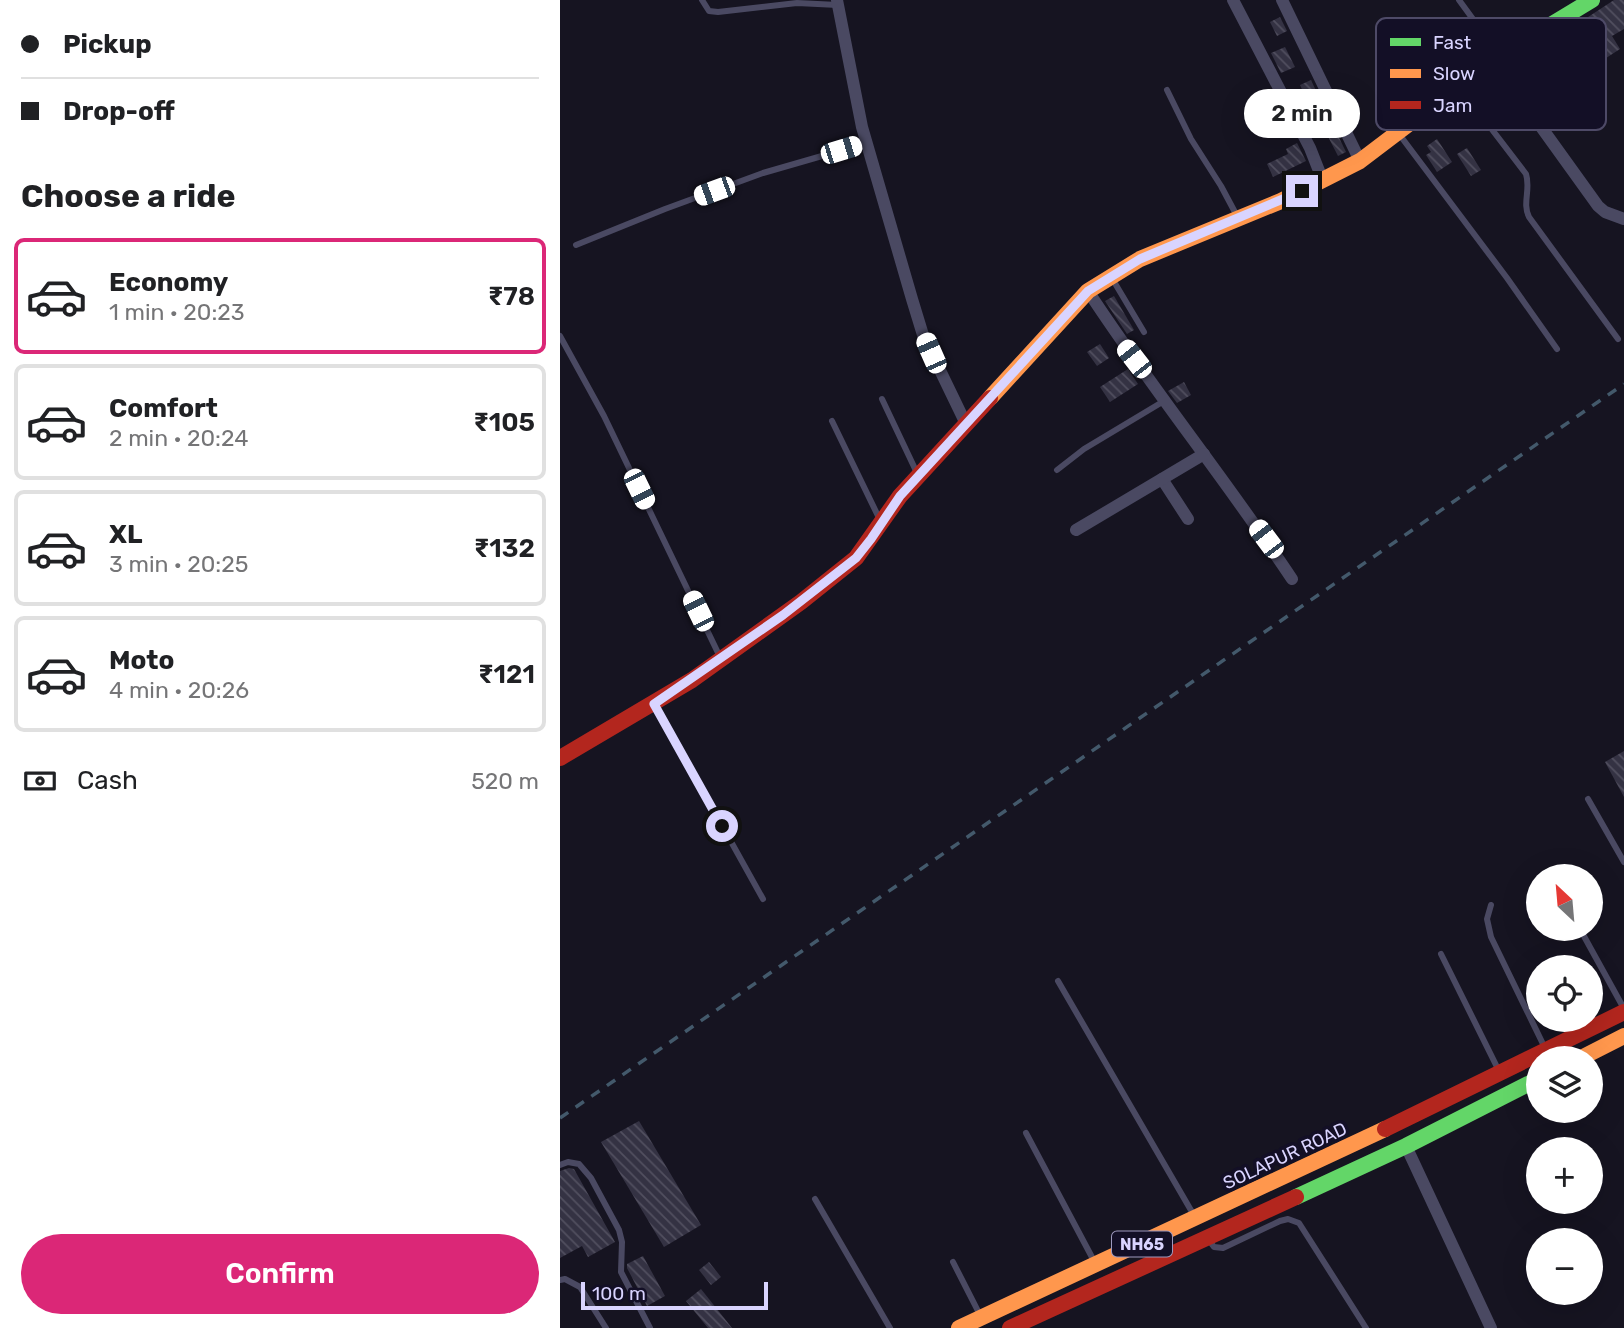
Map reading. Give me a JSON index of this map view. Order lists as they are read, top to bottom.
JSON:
{
  "streets": {
    "main road": ["SOLAPUR ROAD", "NH65"]
  },
  "legend": ["Fast", "Slow", "Jam"],
  "scale_bar": "100 m",
  "north": "top left",
  "page": {
    "banner": ["Pickup", "Drop-off"],
    "bubble": "2 min",
    "heading": "Choose a ride",
    "list": [
      {
        "name": "Economy",
        "note": "1 min · 20:23",
        "value": "₹78"
      },
      {
        "name": "Comfort",
        "note": "2 min · 20:24",
        "value": "₹105"
      },
      {
        "name": "XL",
        "note": "3 min · 20:25",
        "value": "₹132"
      },
      {
        "name": "Moto",
        "note": "4 min · 20:26",
        "value": "₹121"
      }
    ],
    "pay": ["Cash", "520 m"],
    "map_buttons": ["+", "−"],
    "buttons": "Confirm",
    "scale": "100 m"
  }
}
